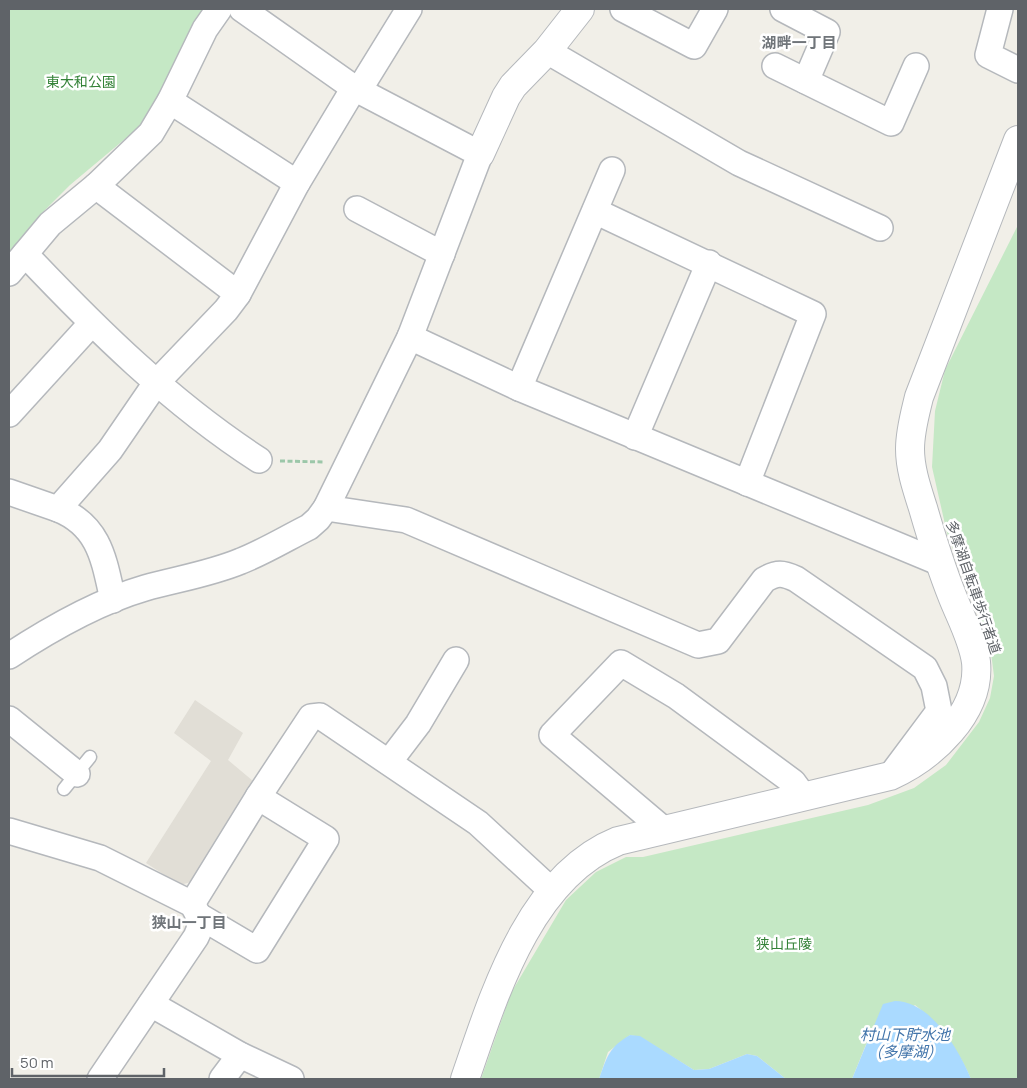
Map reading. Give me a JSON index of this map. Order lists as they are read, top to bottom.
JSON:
{
  "districts": ["湖畔一丁目", "狭山一丁目"],
  "water": ["村山下貯水池 (多摩湖)"],
  "parks": ["東大和公園", "狭山丘陵"],
  "scale_bar": "50 m"
}
